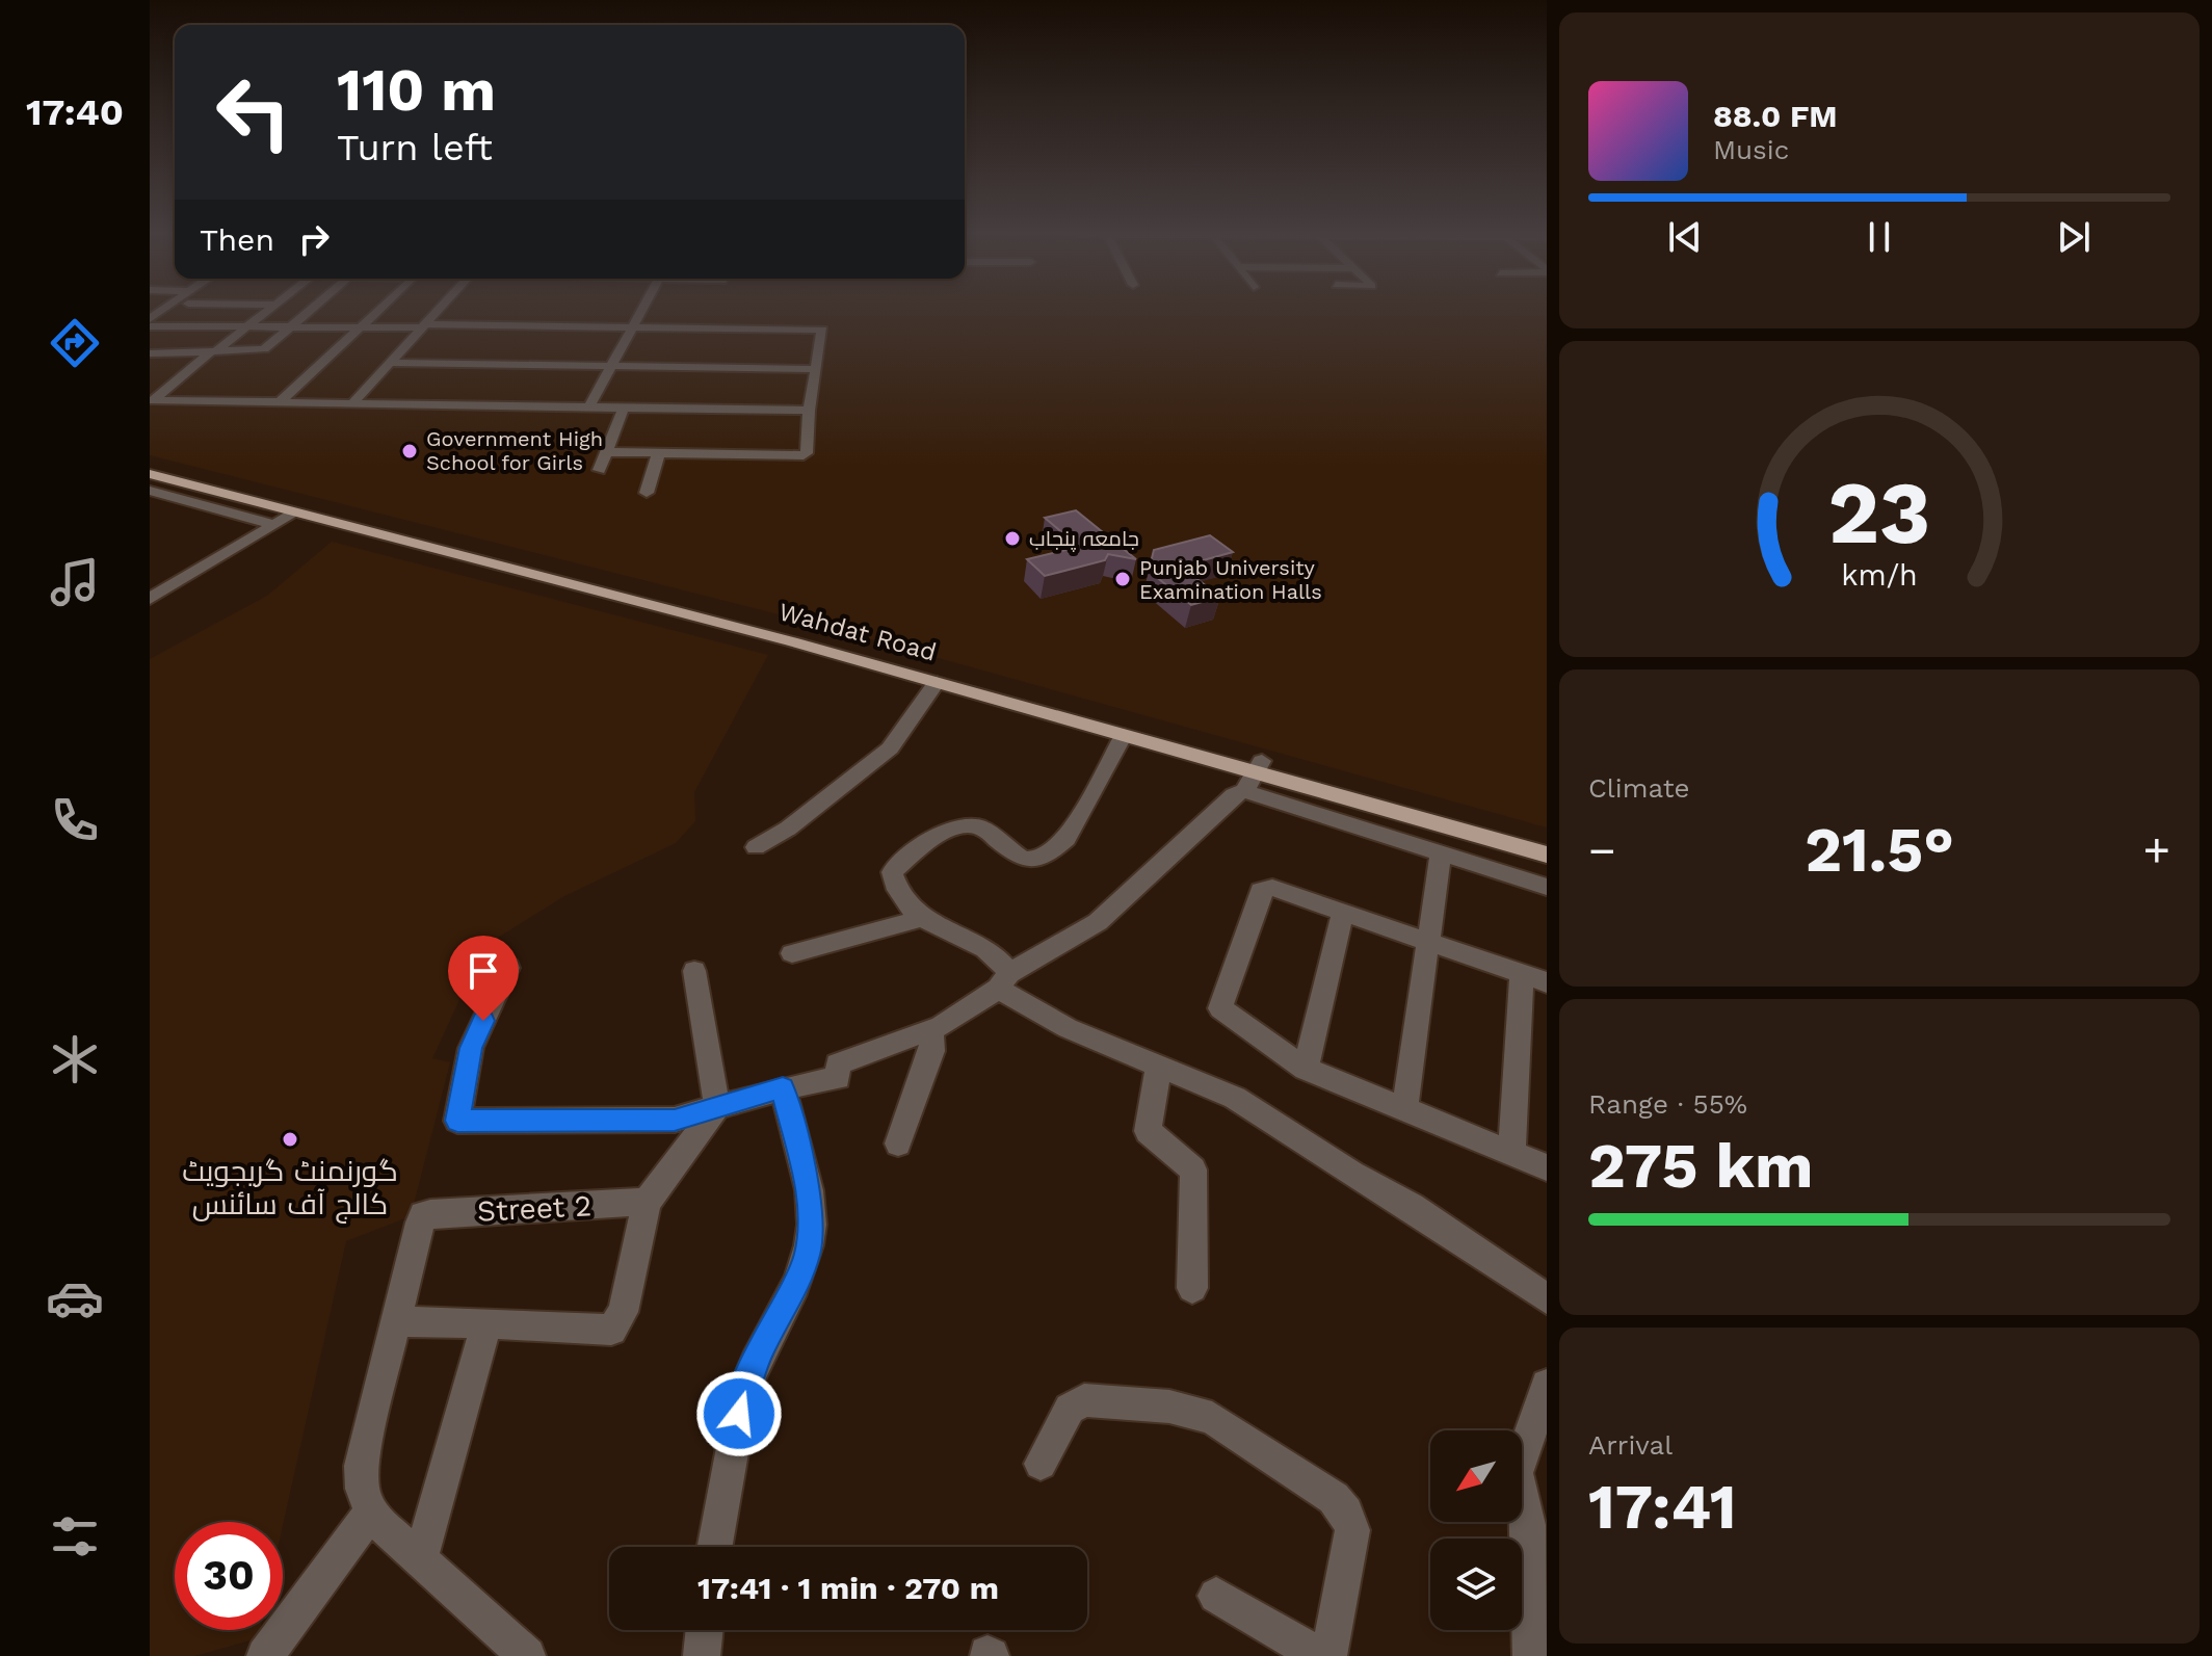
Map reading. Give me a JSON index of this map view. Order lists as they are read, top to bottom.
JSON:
{
  "streets": {
    "main road": ["Wahdat Road"],
    "street": ["Street 2"]
  },
  "places": [
    "Government High School for Girls",
    "جامعہ پنجاب",
    "Punjab University Examination Halls",
    "گورنمنٹ گریجویٹ کالج آف سائنس"
  ],
  "north": "bottom left",
  "page": {
    "tabs": "17:40",
    "turn": ["110 m", "Turn left"],
    "song": ["88.0 FM", "Music"],
    "then": "Then",
    "tile": [
      "Climate",
      ["Range · 55%", "275 km"],
      ["Arrival", "17:41"]
    ],
    "heat": ["−", "21.5°", "+"],
    "limit": "30",
    "trip": "17:41 · 1 min · 270 m",
    "gauge": ["23", "km/h"]
  }
}
